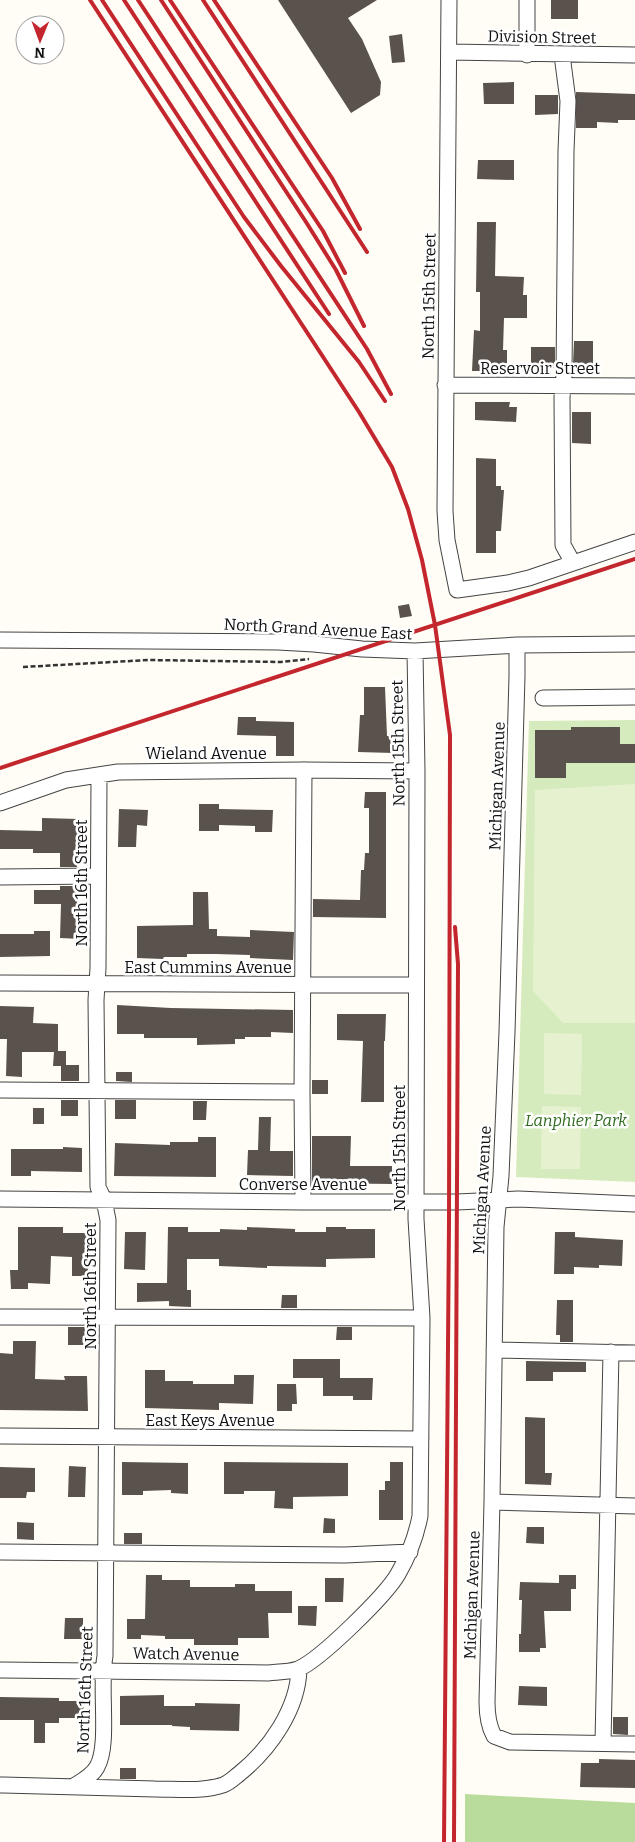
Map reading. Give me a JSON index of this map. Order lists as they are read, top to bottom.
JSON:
{
  "streets": {
    "street": [
      "Division Street",
      "North 15th Street",
      "Reservoir Street",
      "North Grand Avenue East",
      "Wieland Avenue",
      "Michigan Avenue",
      "North 16th Street",
      "East Cummins Avenue",
      "Converse Avenue",
      "East Keys Avenue",
      "Watch Avenue"
    ]
  },
  "crossings": [
    ["Division Street", "North 15th Street"],
    ["North 15th Street", "Reservoir Street"],
    ["North 15th Street", "North Grand Avenue East"],
    ["North 15th Street", "Wieland Avenue"],
    ["North 15th Street", "East Cummins Avenue"],
    ["North 15th Street", "Converse Avenue"],
    ["North 15th Street", "East Keys Avenue"],
    ["North 15th Street", "Watch Avenue"],
    ["North Grand Avenue East", "Michigan Avenue"],
    ["Wieland Avenue", "North 16th Street"],
    ["Michigan Avenue", "Converse Avenue"],
    ["North 16th Street", "East Cummins Avenue"],
    ["North 16th Street", "Converse Avenue"],
    ["North 16th Street", "East Keys Avenue"],
    ["North 16th Street", "Watch Avenue"]
  ],
  "parks": ["Lanphier Park"],
  "north": "bottom"
}
